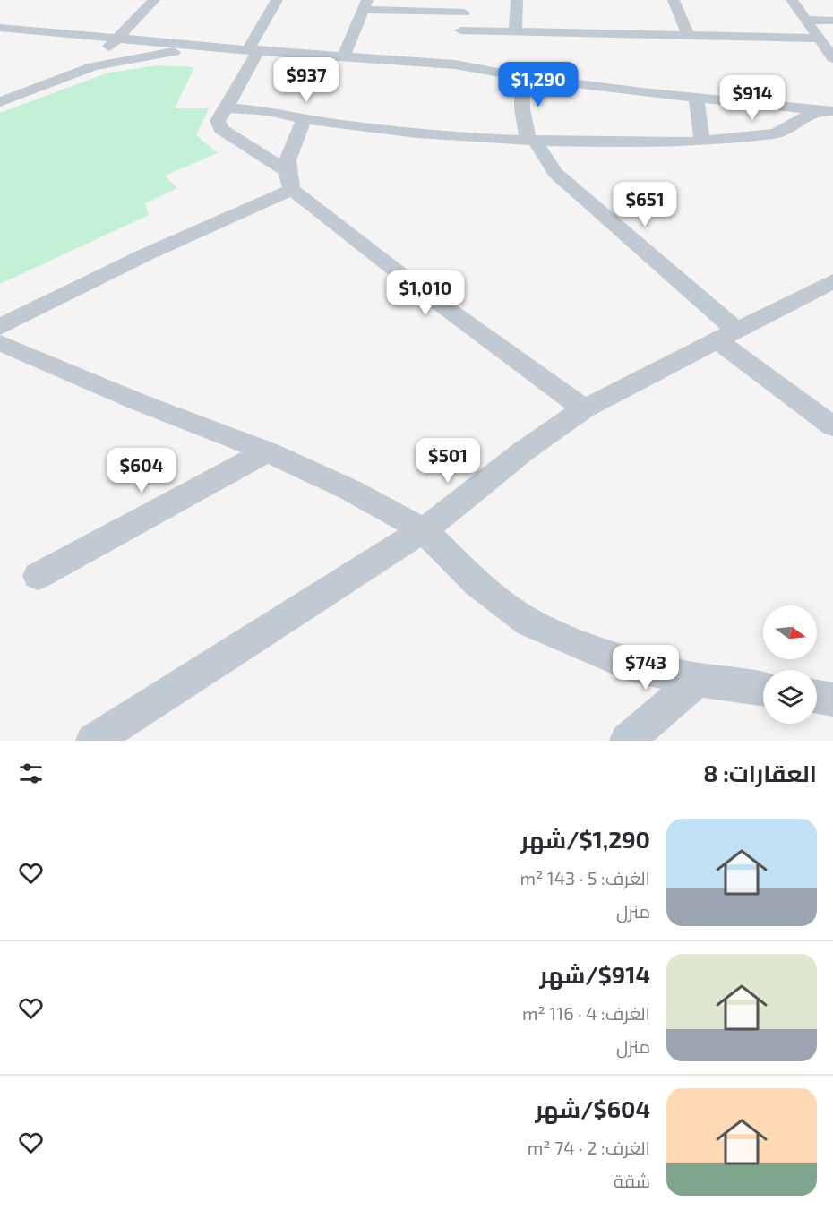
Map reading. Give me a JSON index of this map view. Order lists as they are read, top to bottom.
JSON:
{
  "north": "right",
  "page": {
    "price": [
      "$937",
      "$1,290",
      "$914",
      "$651",
      "$1,010",
      "$501",
      "$604",
      "$743"
    ],
    "heading": "العقارات: 8",
    "list": [
      {
        "name": "$1,290/شهر",
        "note": "الغرف: 5 · 143 m² · منزل"
      },
      {
        "name": "$914/شهر",
        "note": "الغرف: 4 · 116 m² · منزل"
      },
      {
        "name": "$604/شهر",
        "note": "الغرف: 2 · 74 m² · شقة"
      }
    ]
  }
}
